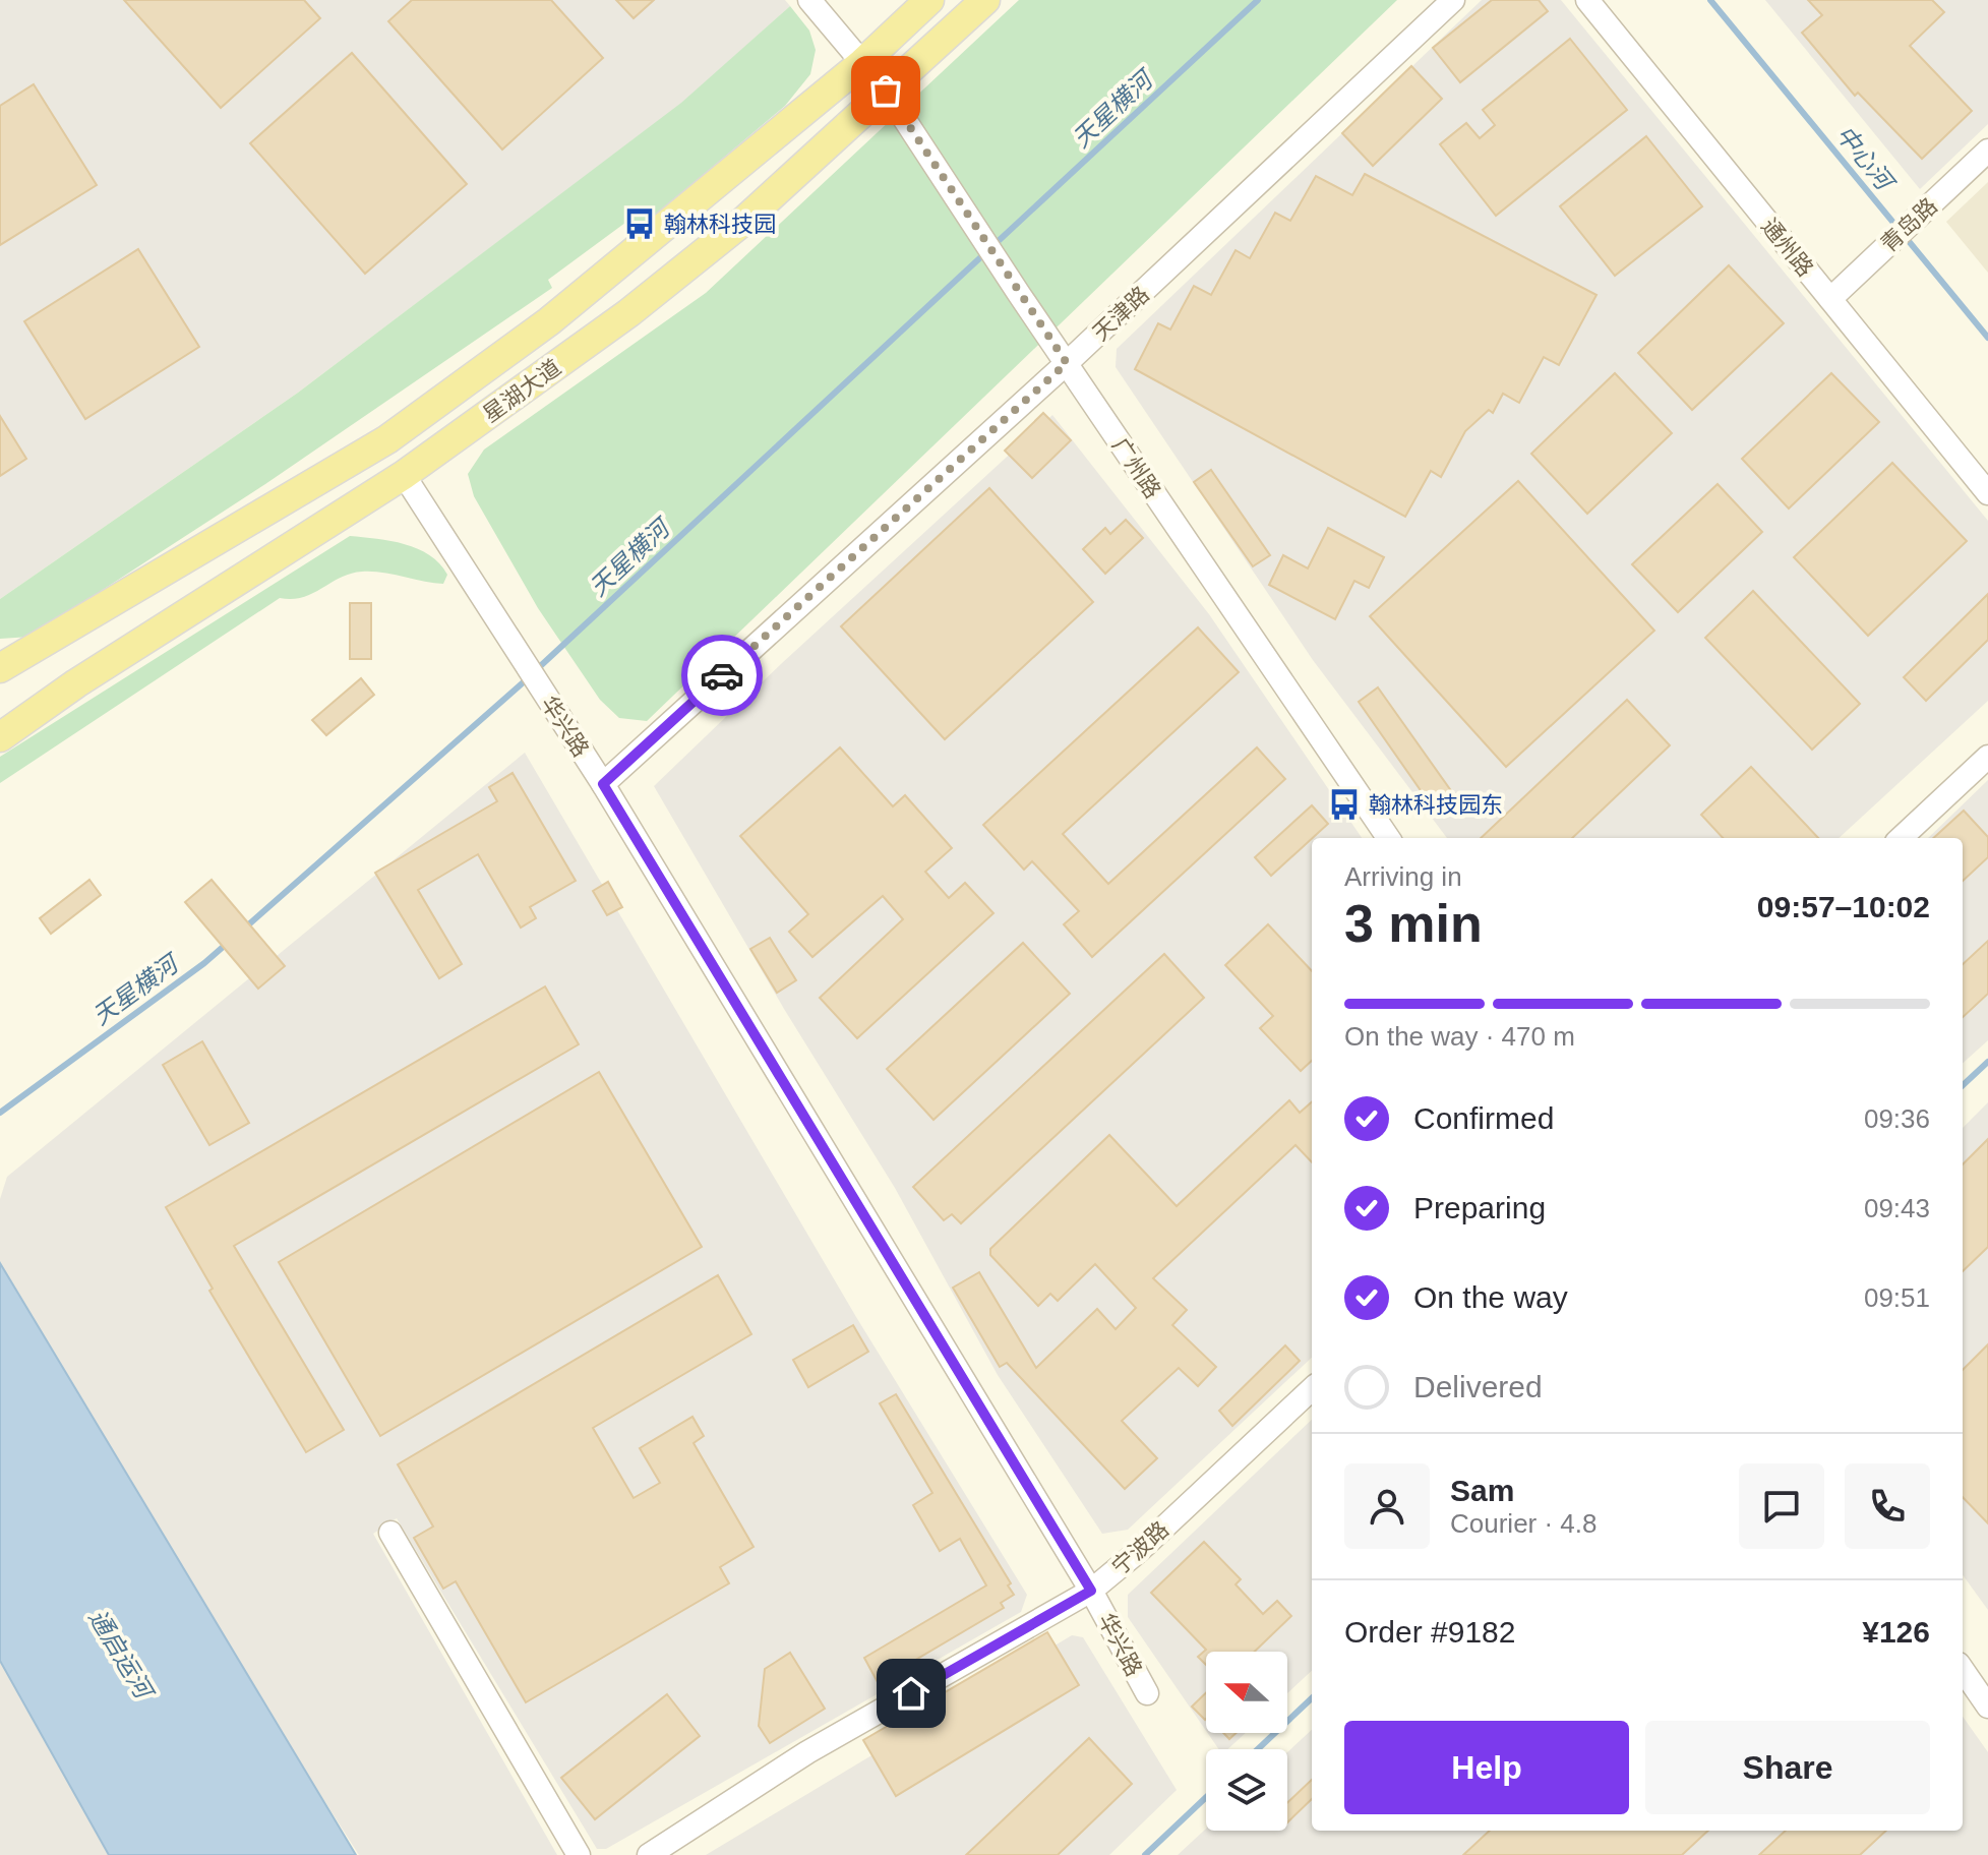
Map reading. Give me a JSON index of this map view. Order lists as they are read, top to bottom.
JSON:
{
  "streets": {
    "main road": ["星湖大道"],
    "street": [
      "青岛路",
      "通州路",
      "天津路",
      "广州路",
      "华兴路",
      "宁波路"
    ]
  },
  "crossings": [
    ["青岛路", "通州路"],
    ["天津路", "广州路"],
    ["天津路", "华兴路"],
    ["星湖大道", "广州路"],
    ["星湖大道", "华兴路"],
    ["华兴路", "宁波路"]
  ],
  "water": ["天星横河", "中心河", "通启运河"],
  "places": {
    "bus stop": ["翰林科技园", "翰林科技园东"]
  },
  "north": "left",
  "page": {
    "heading": ["3 min", "Arriving in", "09:57–10:02"],
    "panel": [
      "Sam",
      "Courier · 4.8",
      "Order #9182",
      "¥126"
    ],
    "bar": "On the way · 470 m",
    "list": [
      ["Confirmed", "09:36"],
      ["Preparing", "09:43"],
      ["On the way", "09:51"],
      "Delivered"
    ],
    "buttons": ["Help", "Share"]
  }
}
